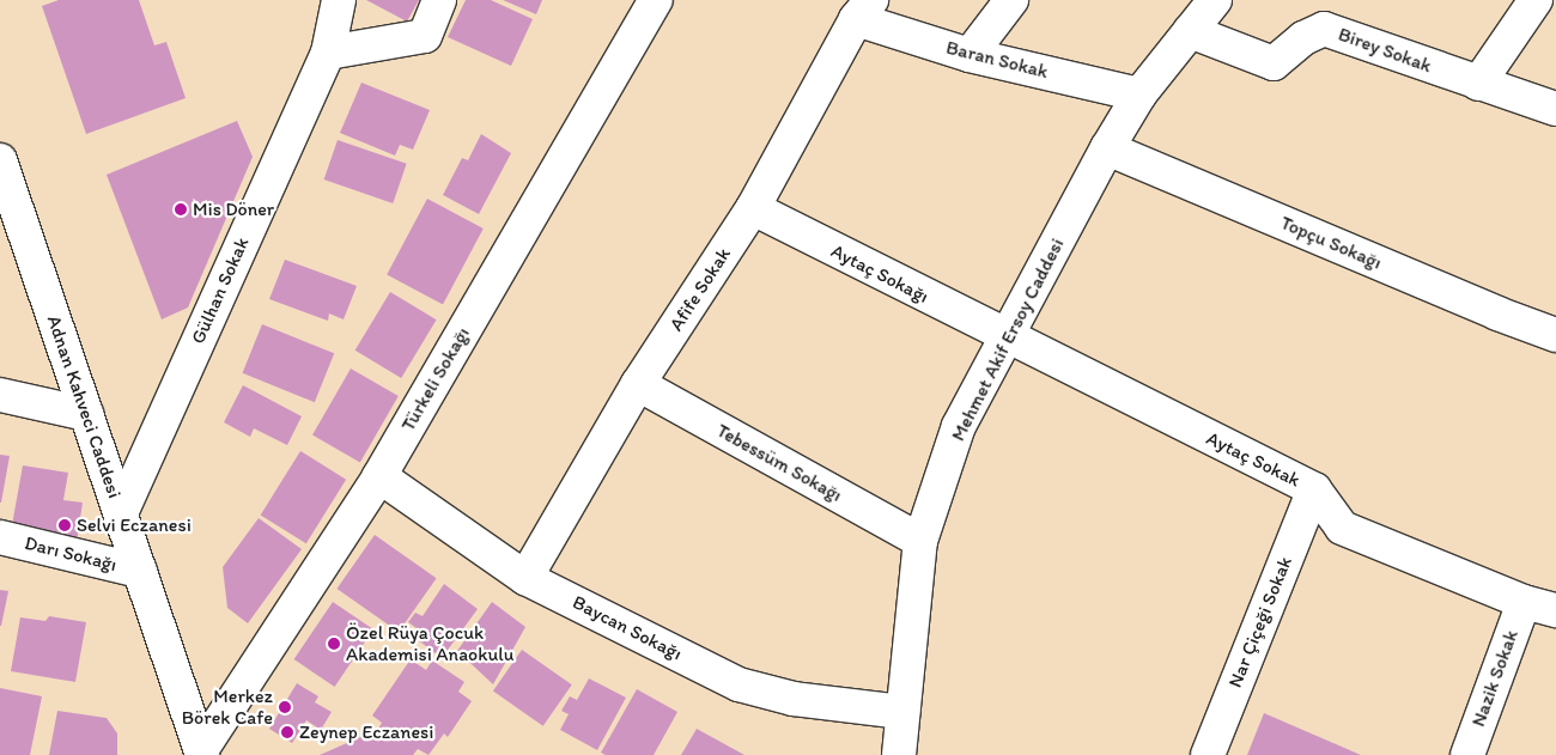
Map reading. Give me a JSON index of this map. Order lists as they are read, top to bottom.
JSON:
{
  "streets": {
    "street": [
      "Birey Sokak",
      "Baran Sokak",
      "Topçu Sokağı",
      "Aytaç Sokağı",
      "Afife Sokak",
      "Gülhan Sokak",
      "Mehmet Akif Ersoy Caddesi",
      "Türkeli Sokağı",
      "Adnan Kahveci Caddesi",
      "Aytaç Sokak",
      "Tebessüm Sokağı",
      "Darı Sokağı",
      "Nar Çiçeği Sokak",
      "Baycan Sokağı",
      "Nazik Sokak"
    ]
  },
  "crossings": [
    ["Birey Sokak", "Mehmet Akif Ersoy Caddesi"],
    ["Baran Sokak", "Afife Sokak"],
    ["Baran Sokak", "Mehmet Akif Ersoy Caddesi"],
    ["Topçu Sokağı", "Mehmet Akif Ersoy Caddesi"],
    ["Aytaç Sokağı", "Afife Sokak"],
    ["Aytaç Sokağı", "Mehmet Akif Ersoy Caddesi"],
    ["Aytaç Sokağı", "Aytaç Sokak"],
    ["Afife Sokak", "Tebessüm Sokağı"],
    ["Afife Sokak", "Baycan Sokağı"],
    ["Gülhan Sokak", "Adnan Kahveci Caddesi"],
    ["Mehmet Akif Ersoy Caddesi", "Aytaç Sokak"],
    ["Mehmet Akif Ersoy Caddesi", "Tebessüm Sokağı"],
    ["Mehmet Akif Ersoy Caddesi", "Baycan Sokağı"],
    ["Türkeli Sokağı", "Adnan Kahveci Caddesi"],
    ["Türkeli Sokağı", "Baycan Sokağı"],
    ["Adnan Kahveci Caddesi", "Darı Sokağı"],
    ["Aytaç Sokak", "Nar Çiçeği Sokak"],
    ["Aytaç Sokak", "Nazik Sokak"]
  ],
  "places": [
    "Mis Döner",
    "Selvi Eczanesi",
    "Özel Rüya Çocuk Akademisi Anaokulu",
    "Merkez Börek Cafe",
    "Zeynep Eczanesi"
  ]
}
